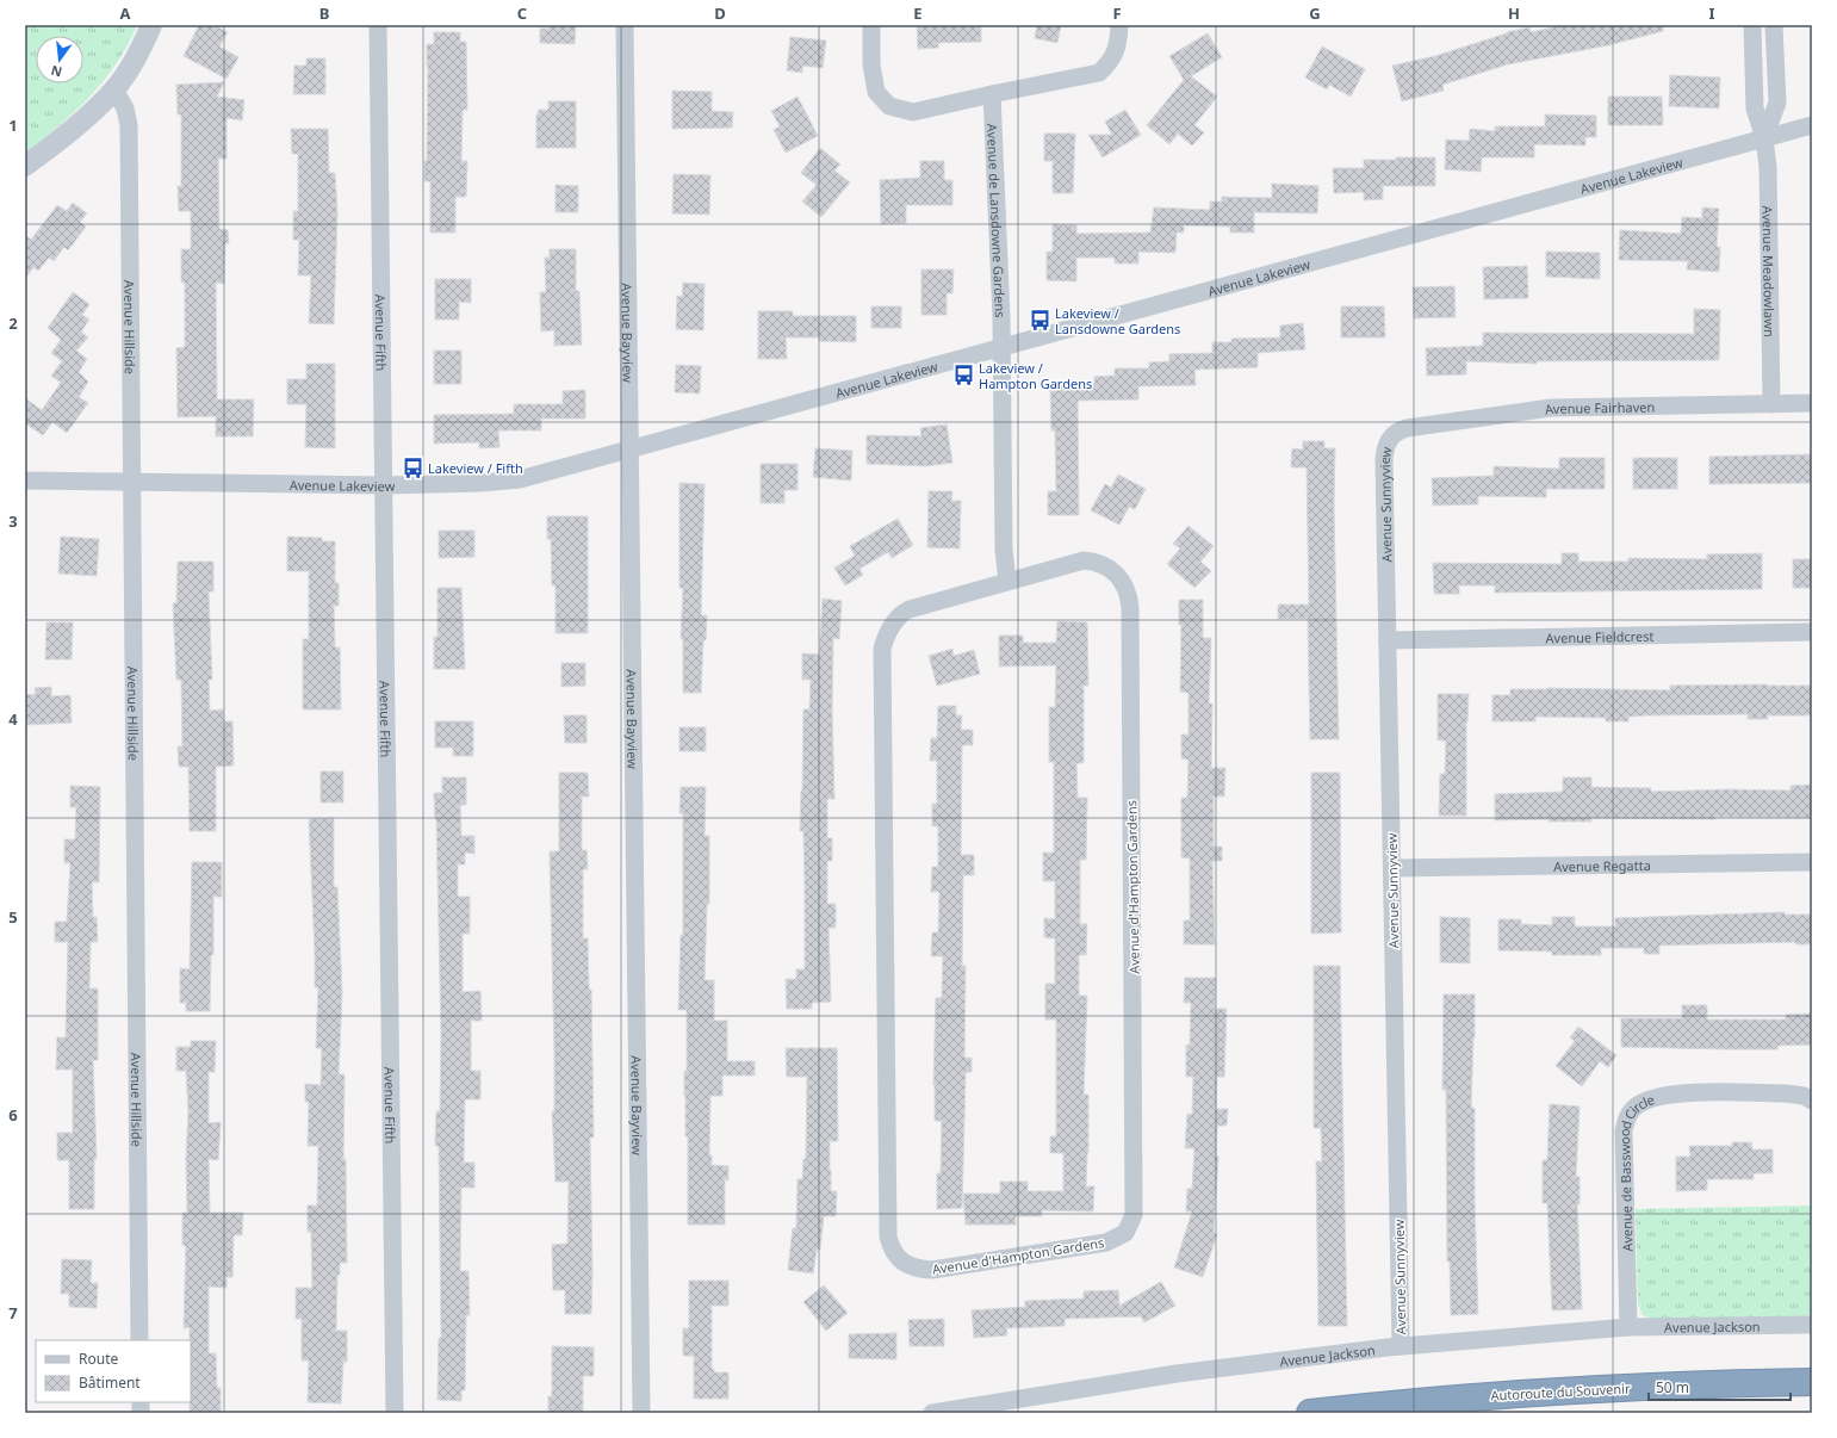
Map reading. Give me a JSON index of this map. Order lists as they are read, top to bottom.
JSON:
{
  "streets": {
    "highway": ["Autoroute du Souvenir"],
    "street": [
      "Avenue Lakeview",
      "Avenue de Lansdowne Gardens",
      "Avenue Meadowlawn",
      "Avenue Hillside",
      "Avenue Fifth",
      "Avenue Bayview",
      "Avenue Fairhaven",
      "Avenue Sunnyview",
      "Avenue Fieldcrest",
      "Avenue Regatta",
      "Avenue d'Hampton Gardens",
      "Avenue de Basswood Circle",
      "Avenue Jackson"
    ]
  },
  "crossings": [
    ["Avenue Lakeview", "Avenue de Lansdowne Gardens"],
    ["Avenue Lakeview", "Avenue Meadowlawn"],
    ["Avenue Lakeview", "Avenue Hillside"],
    ["Avenue Lakeview", "Avenue Fifth"],
    ["Avenue Lakeview", "Avenue Bayview"],
    ["Avenue Meadowlawn", "Avenue Fairhaven"],
    ["Avenue Fairhaven", "Avenue Sunnyview"],
    ["Avenue Sunnyview", "Avenue Fieldcrest"],
    ["Avenue Sunnyview", "Avenue Regatta"],
    ["Avenue Sunnyview", "Avenue Jackson"],
    ["Avenue de Basswood Circle", "Avenue Jackson"]
  ],
  "places": {
    "bus stop": ["Lakeview / Lansdowne Gardens", "Lakeview / Hampton Gardens", "Lakeview / Fifth"]
  },
  "legend": ["Route", "Bâtiment"],
  "scale_bar": "50 m",
  "north": "bottom",
  "grid": {
    "columns": [
      "A",
      "B",
      "C",
      "D",
      "E",
      "F",
      "G",
      "H",
      "I"
    ],
    "rows": [
      "1",
      "2",
      "3",
      "4",
      "5",
      "6",
      "7"
    ]
  }
}
